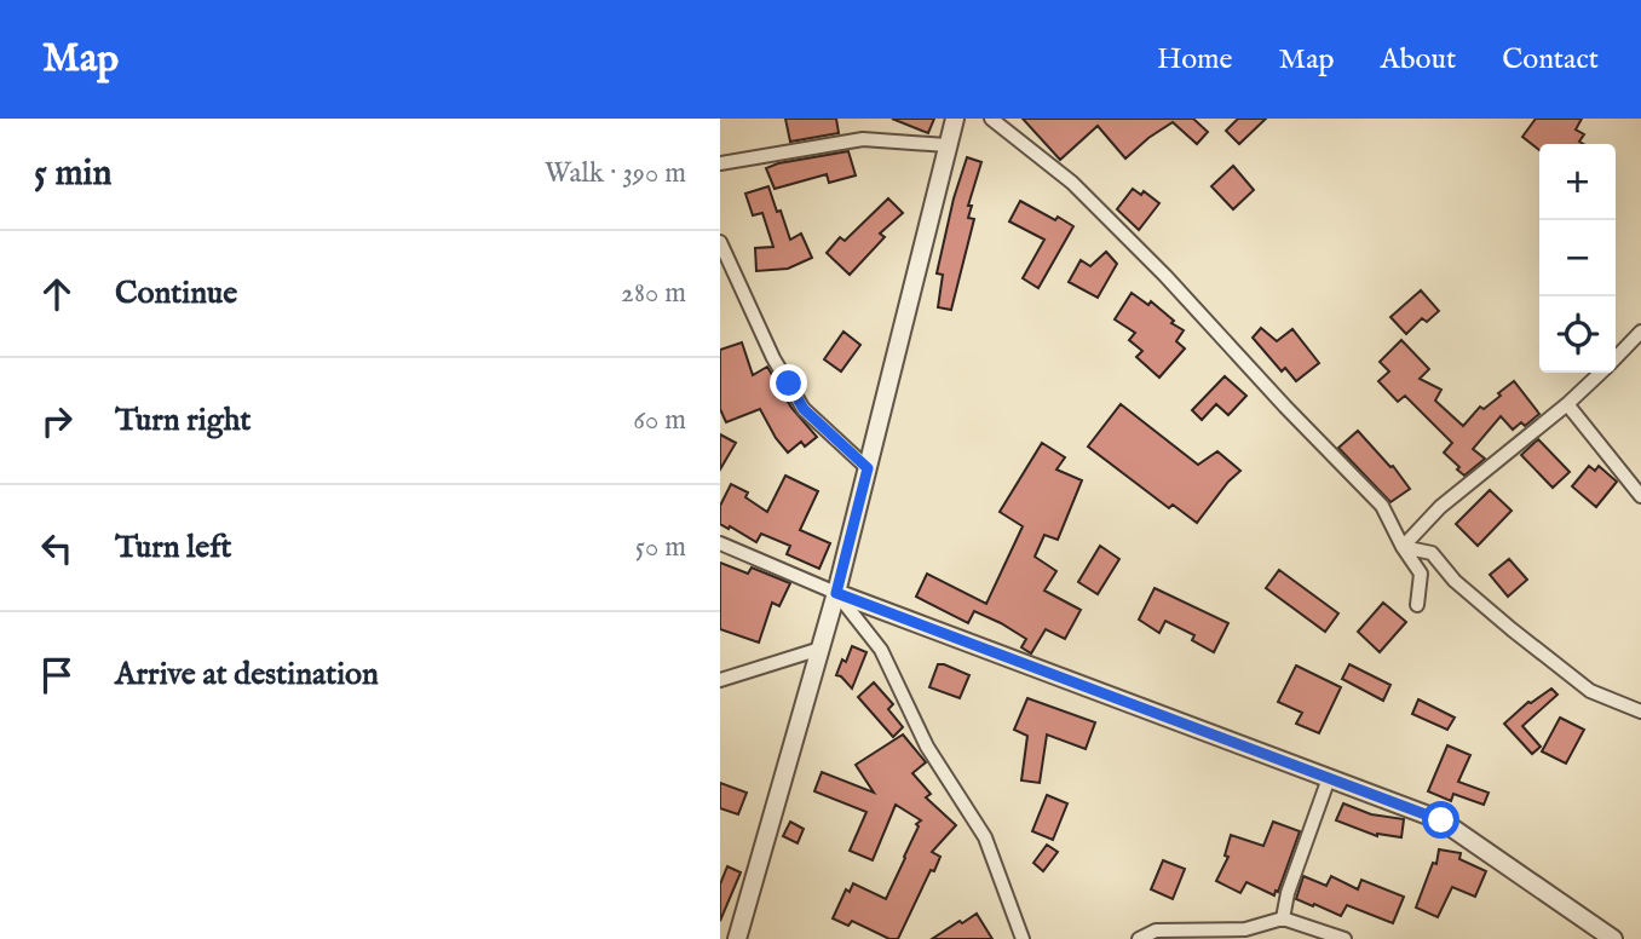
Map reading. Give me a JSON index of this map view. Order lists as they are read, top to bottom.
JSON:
{
  "page": {
    "header": "Map",
    "nav": [
      "Home",
      "Map",
      "About",
      "Contact"
    ],
    "heading": ["5 min", "Walk · 390 m"],
    "map_buttons": ["+", "−"],
    "list": [
      ["Continue", "280 m"],
      ["Turn right", "60 m"],
      ["Turn left", "50 m"],
      "Arrive at destination"
    ]
  }
}
